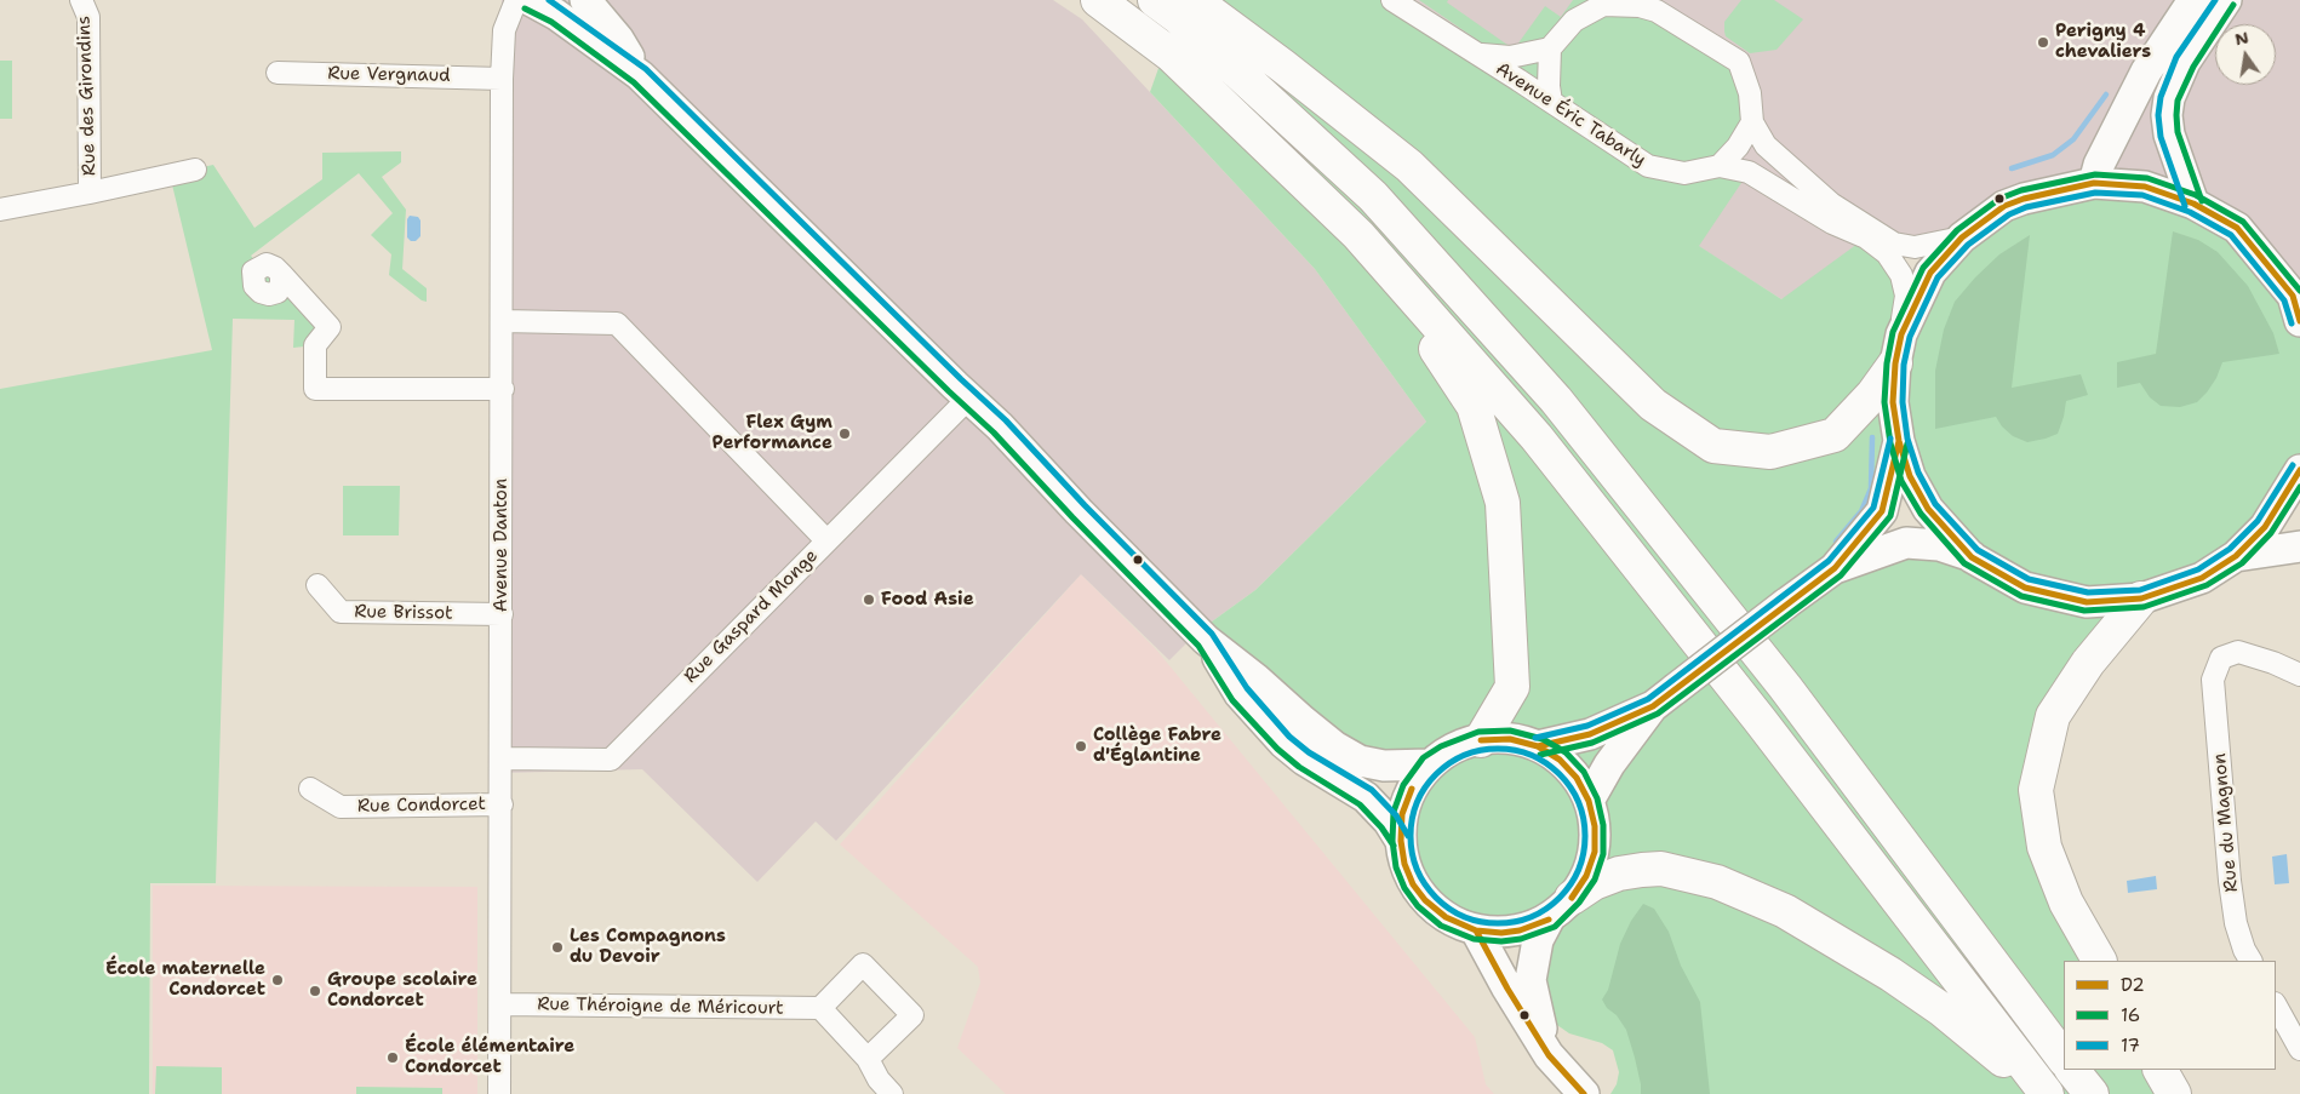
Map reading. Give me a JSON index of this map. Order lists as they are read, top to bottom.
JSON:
{
  "streets": {
    "street": [
      "Rue Vergnaud",
      "Rue des Girondins",
      "Avenue Éric Tabarly",
      "Avenue Danton",
      "Rue Brissot",
      "Rue Gaspard Monge",
      "Rue Condorcet",
      "Rue du Magnon",
      "Rue Théroigne de Méricourt"
    ]
  },
  "crossings": [
    ["Rue Vergnaud", "Avenue Danton"],
    ["Avenue Danton", "Rue Brissot"],
    ["Avenue Danton", "Rue Gaspard Monge"],
    ["Avenue Danton", "Rue Condorcet"],
    ["Avenue Danton", "Rue Théroigne de Méricourt"]
  ],
  "places": [
    "Perigny 4 chevaliers",
    "Flex Gym Performance",
    "Food Asie",
    "Collège Fabre d'Églantine",
    "Les Compagnons du Devoir",
    "École maternelle Condorcet",
    "Groupe scolaire Condorcet",
    "École élémentaire Condorcet"
  ],
  "lines": ["transit line 17", "transit line 16", "transit line D2"],
  "legend": ["D2", "16", "17"],
  "north": "top"
}
